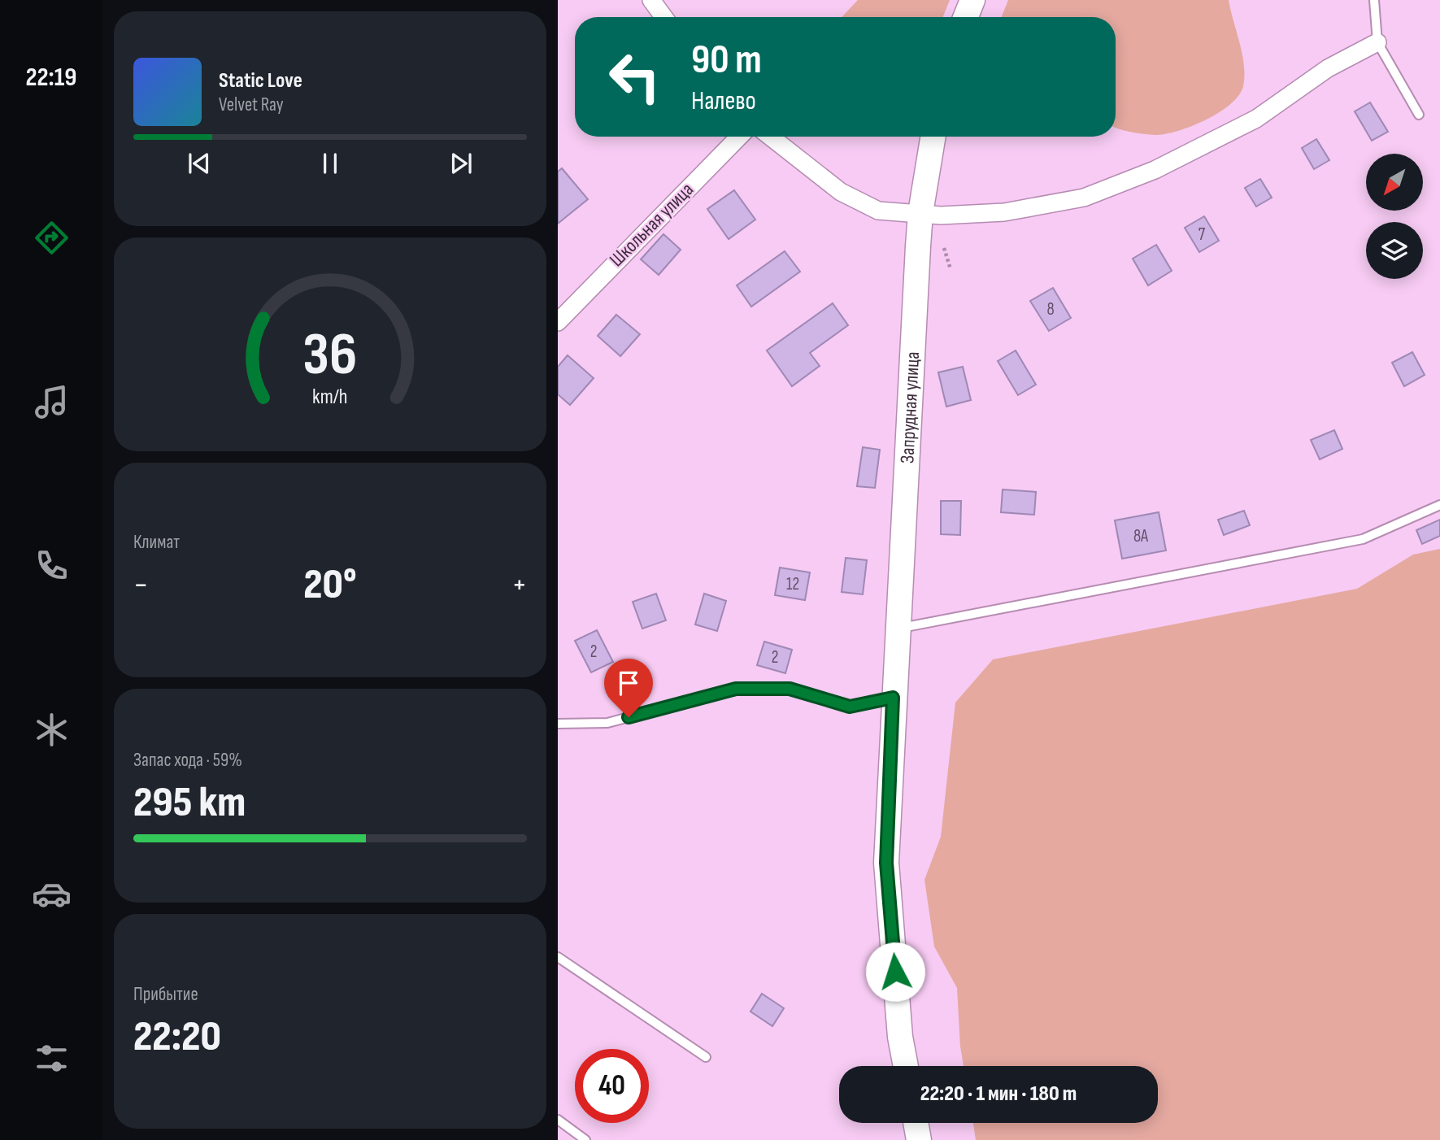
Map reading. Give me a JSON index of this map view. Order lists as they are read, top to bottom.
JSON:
{
  "streets": {
    "street": ["Школьная улица", "Запрудная улица"]
  },
  "house_numbers": [
    "7",
    "8",
    "8А",
    "12",
    "2",
    "2"
  ],
  "north": "bottom left",
  "page": {
    "tabs": "22:19",
    "turn": ["90 m", "Налево"],
    "song": ["Static Love", "Velvet Ray"],
    "tile": [
      "Климат",
      ["Запас хода · 59%", "295 km"],
      ["Прибытие", "22:20"]
    ],
    "heat": ["−", "20°", "+"],
    "limit": "40",
    "trip": "22:20 · 1 мин · 180 m",
    "gauge": ["36", "km/h"]
  }
}
